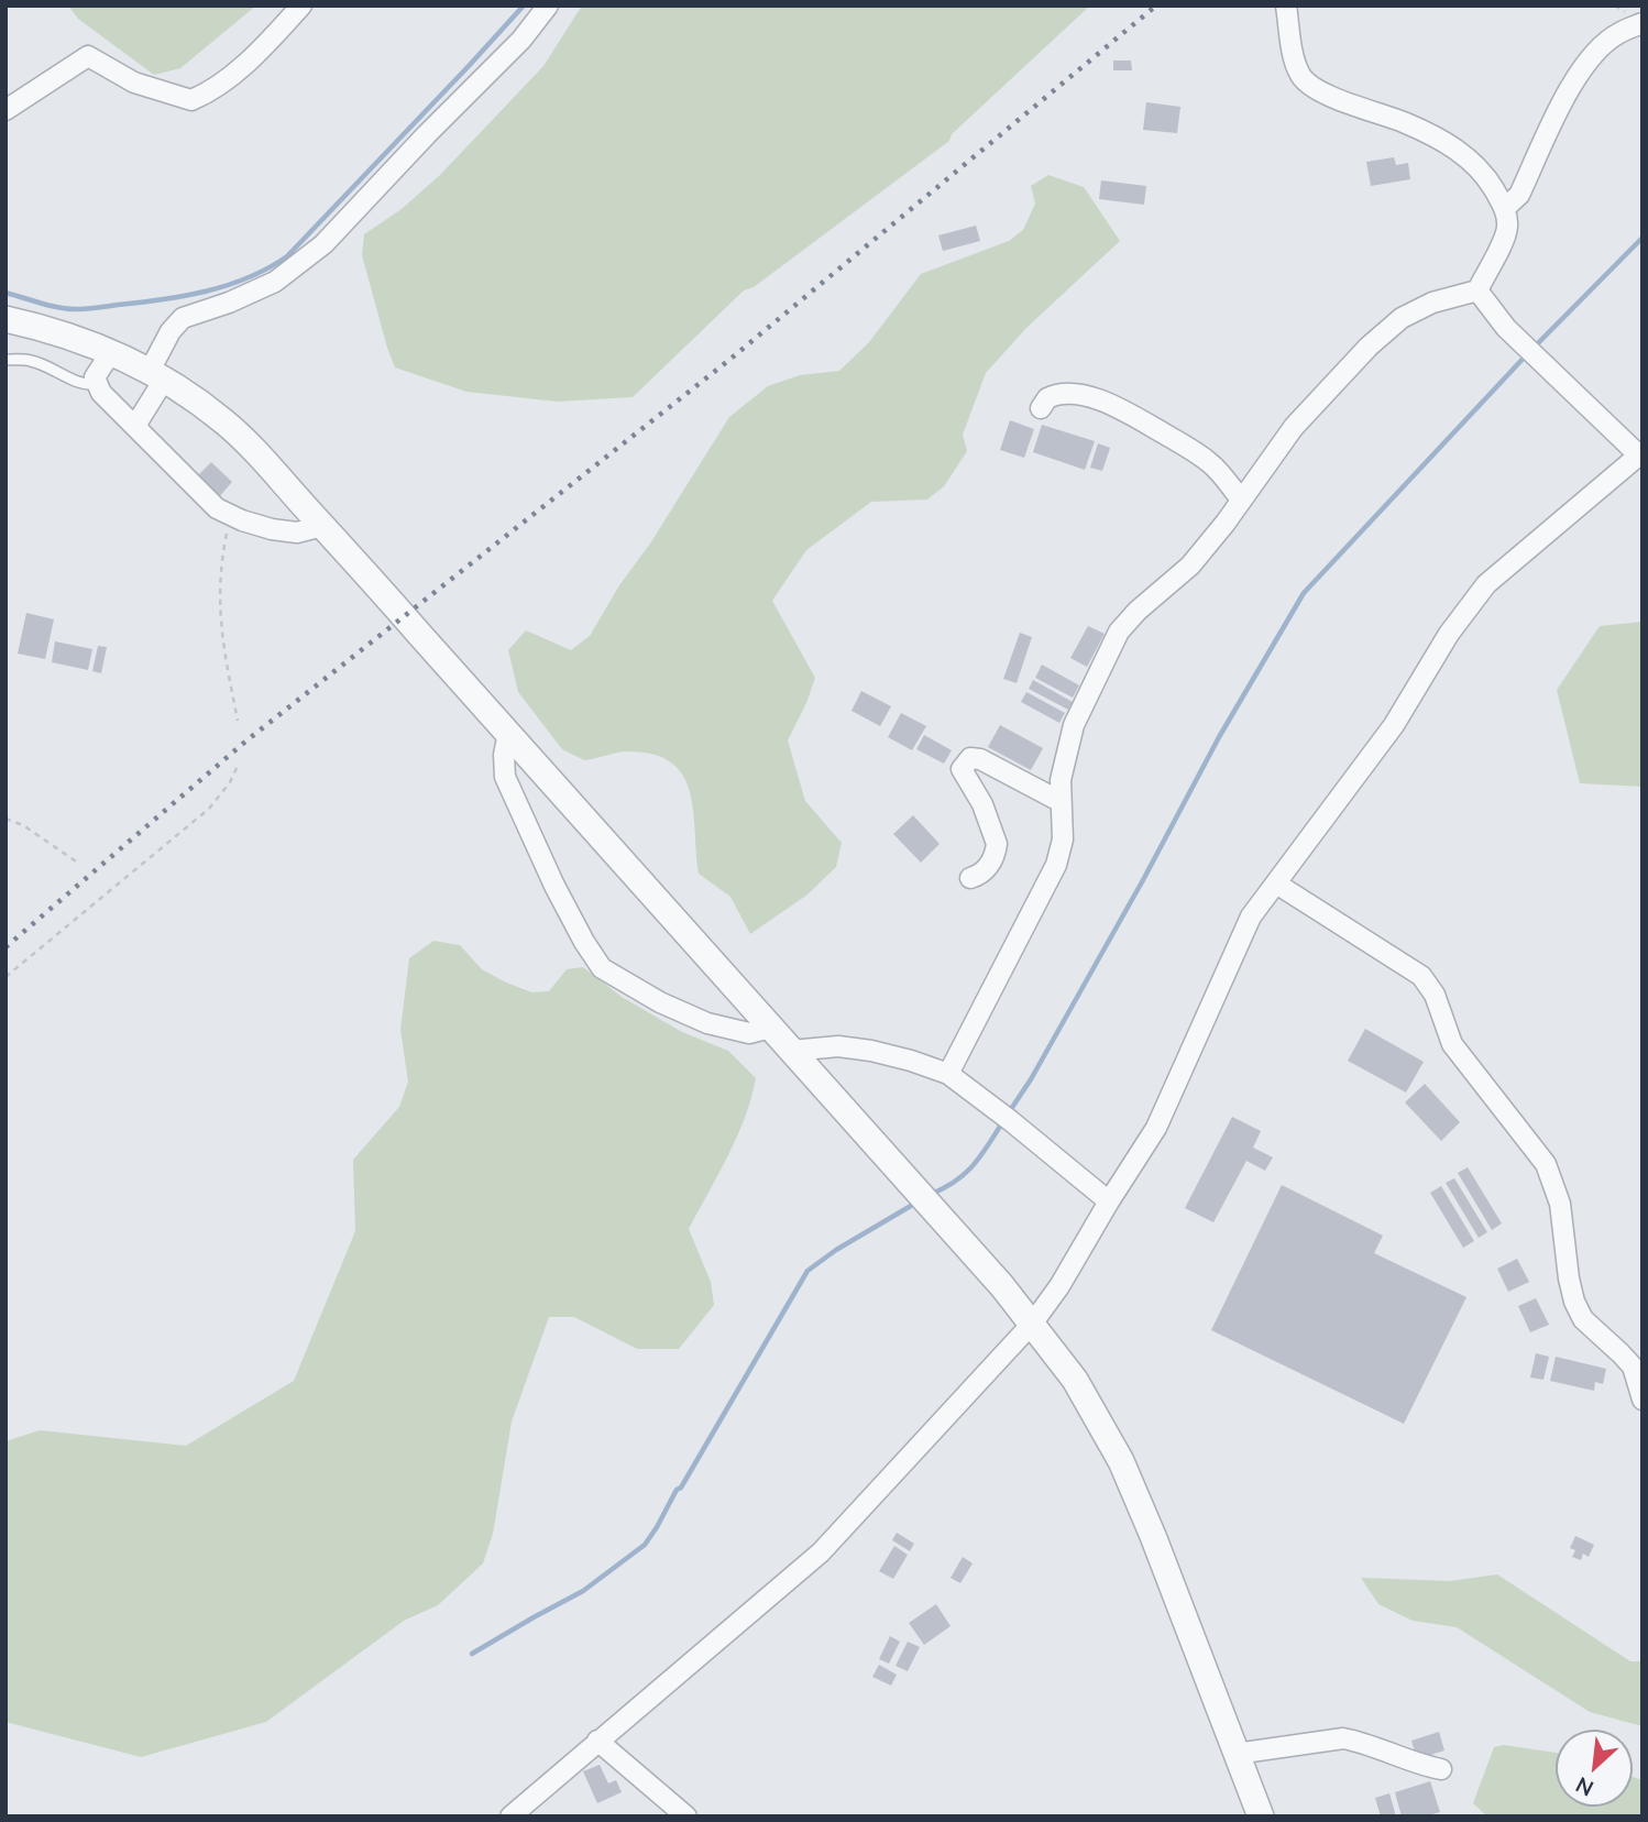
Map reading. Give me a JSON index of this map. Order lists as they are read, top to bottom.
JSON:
{
  "north": "bottom left"
}
